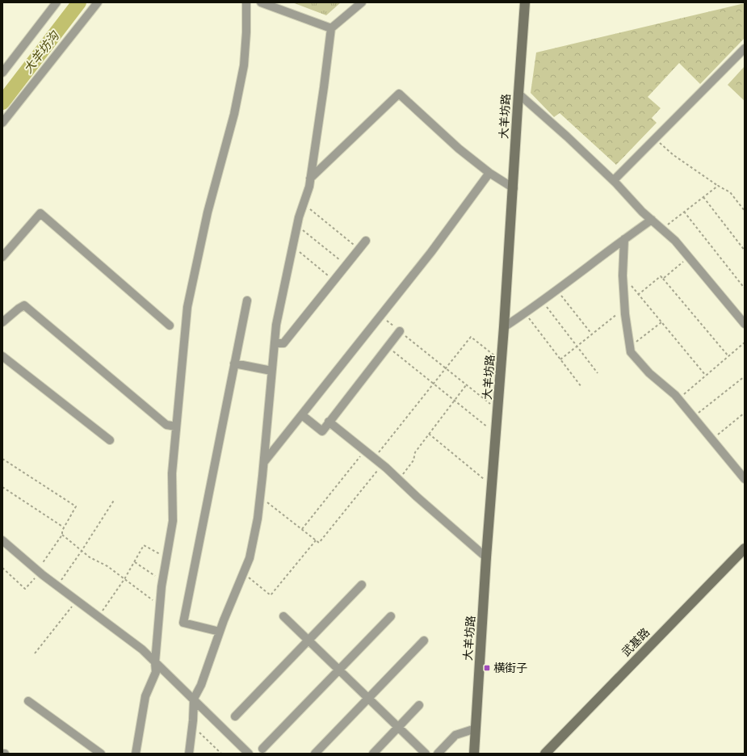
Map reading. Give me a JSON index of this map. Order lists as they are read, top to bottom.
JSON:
{
  "streets": {
    "main road": ["大羊坊路", "武基路"]
  },
  "water": ["大羊坊沟"],
  "places": {
    "transit": ["横街子"]
  }
}
